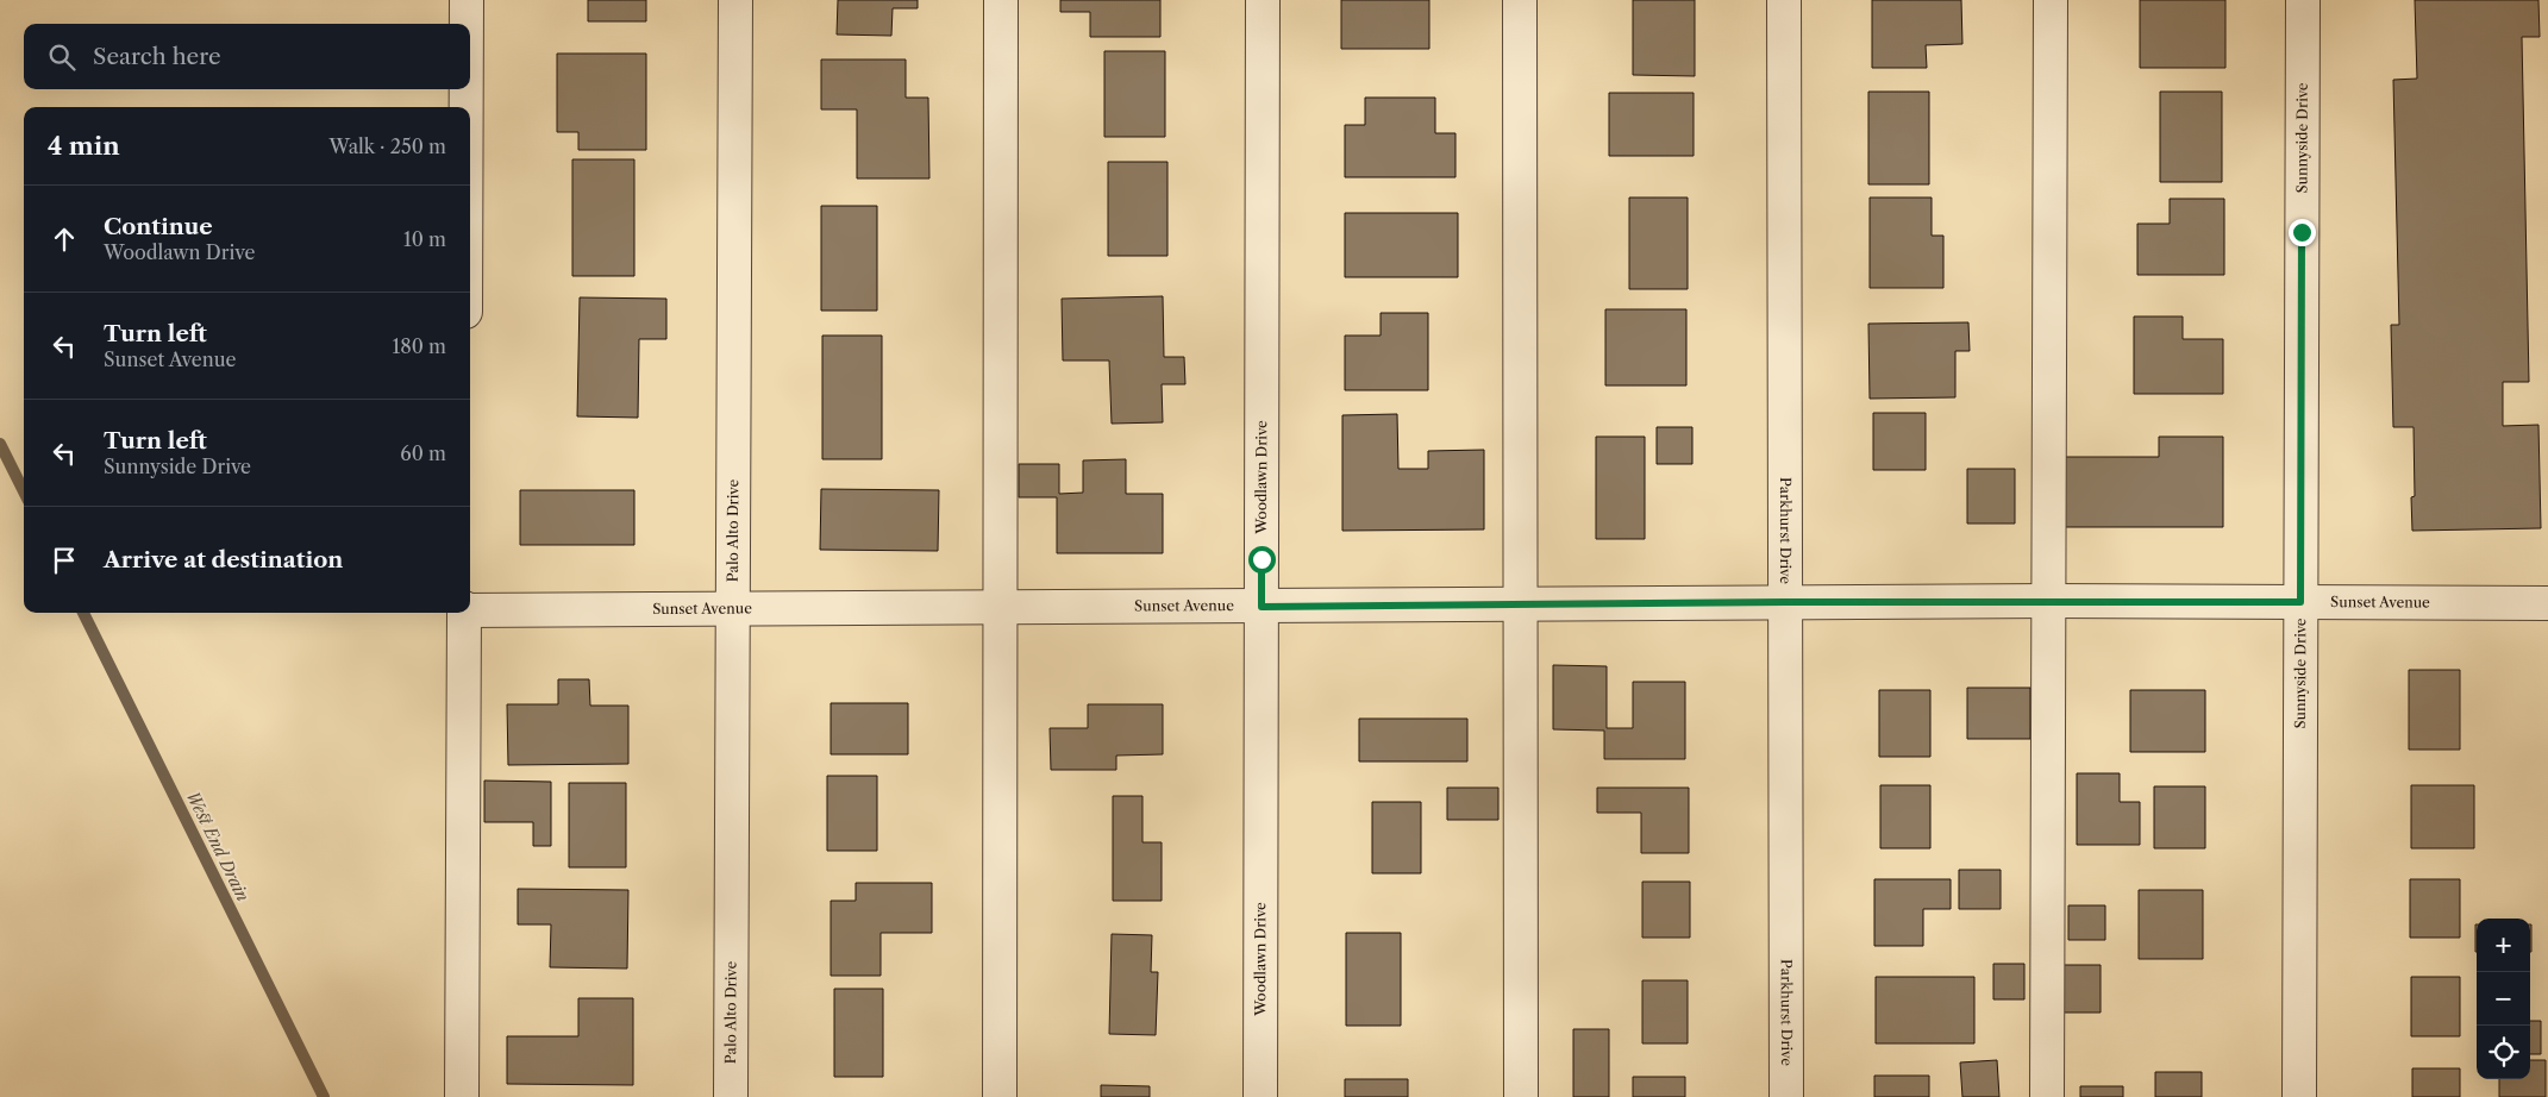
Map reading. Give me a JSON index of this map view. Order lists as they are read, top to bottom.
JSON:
{
  "streets": {
    "street": [
      "Sunnyside Drive",
      "Woodlawn Drive",
      "Palo Alto Drive",
      "Parkhurst Drive",
      "Sunset Avenue"
    ]
  },
  "crossings": [
    ["Sunnyside Drive", "Sunset Avenue"],
    ["Woodlawn Drive", "Sunset Avenue"],
    ["Palo Alto Drive", "Sunset Avenue"],
    ["Parkhurst Drive", "Sunset Avenue"]
  ],
  "water": ["West End Drain"],
  "page": {
    "search": "Search here",
    "heading": ["4 min", "Walk · 250 m"],
    "list": [
      ["Continue", "Woodlawn Drive", "10 m"],
      ["Turn left", "Sunset Avenue", "180 m"],
      ["Turn left", "Sunnyside Drive", "60 m"],
      "Arrive at destination"
    ],
    "map_buttons": ["+", "−"]
  }
}
